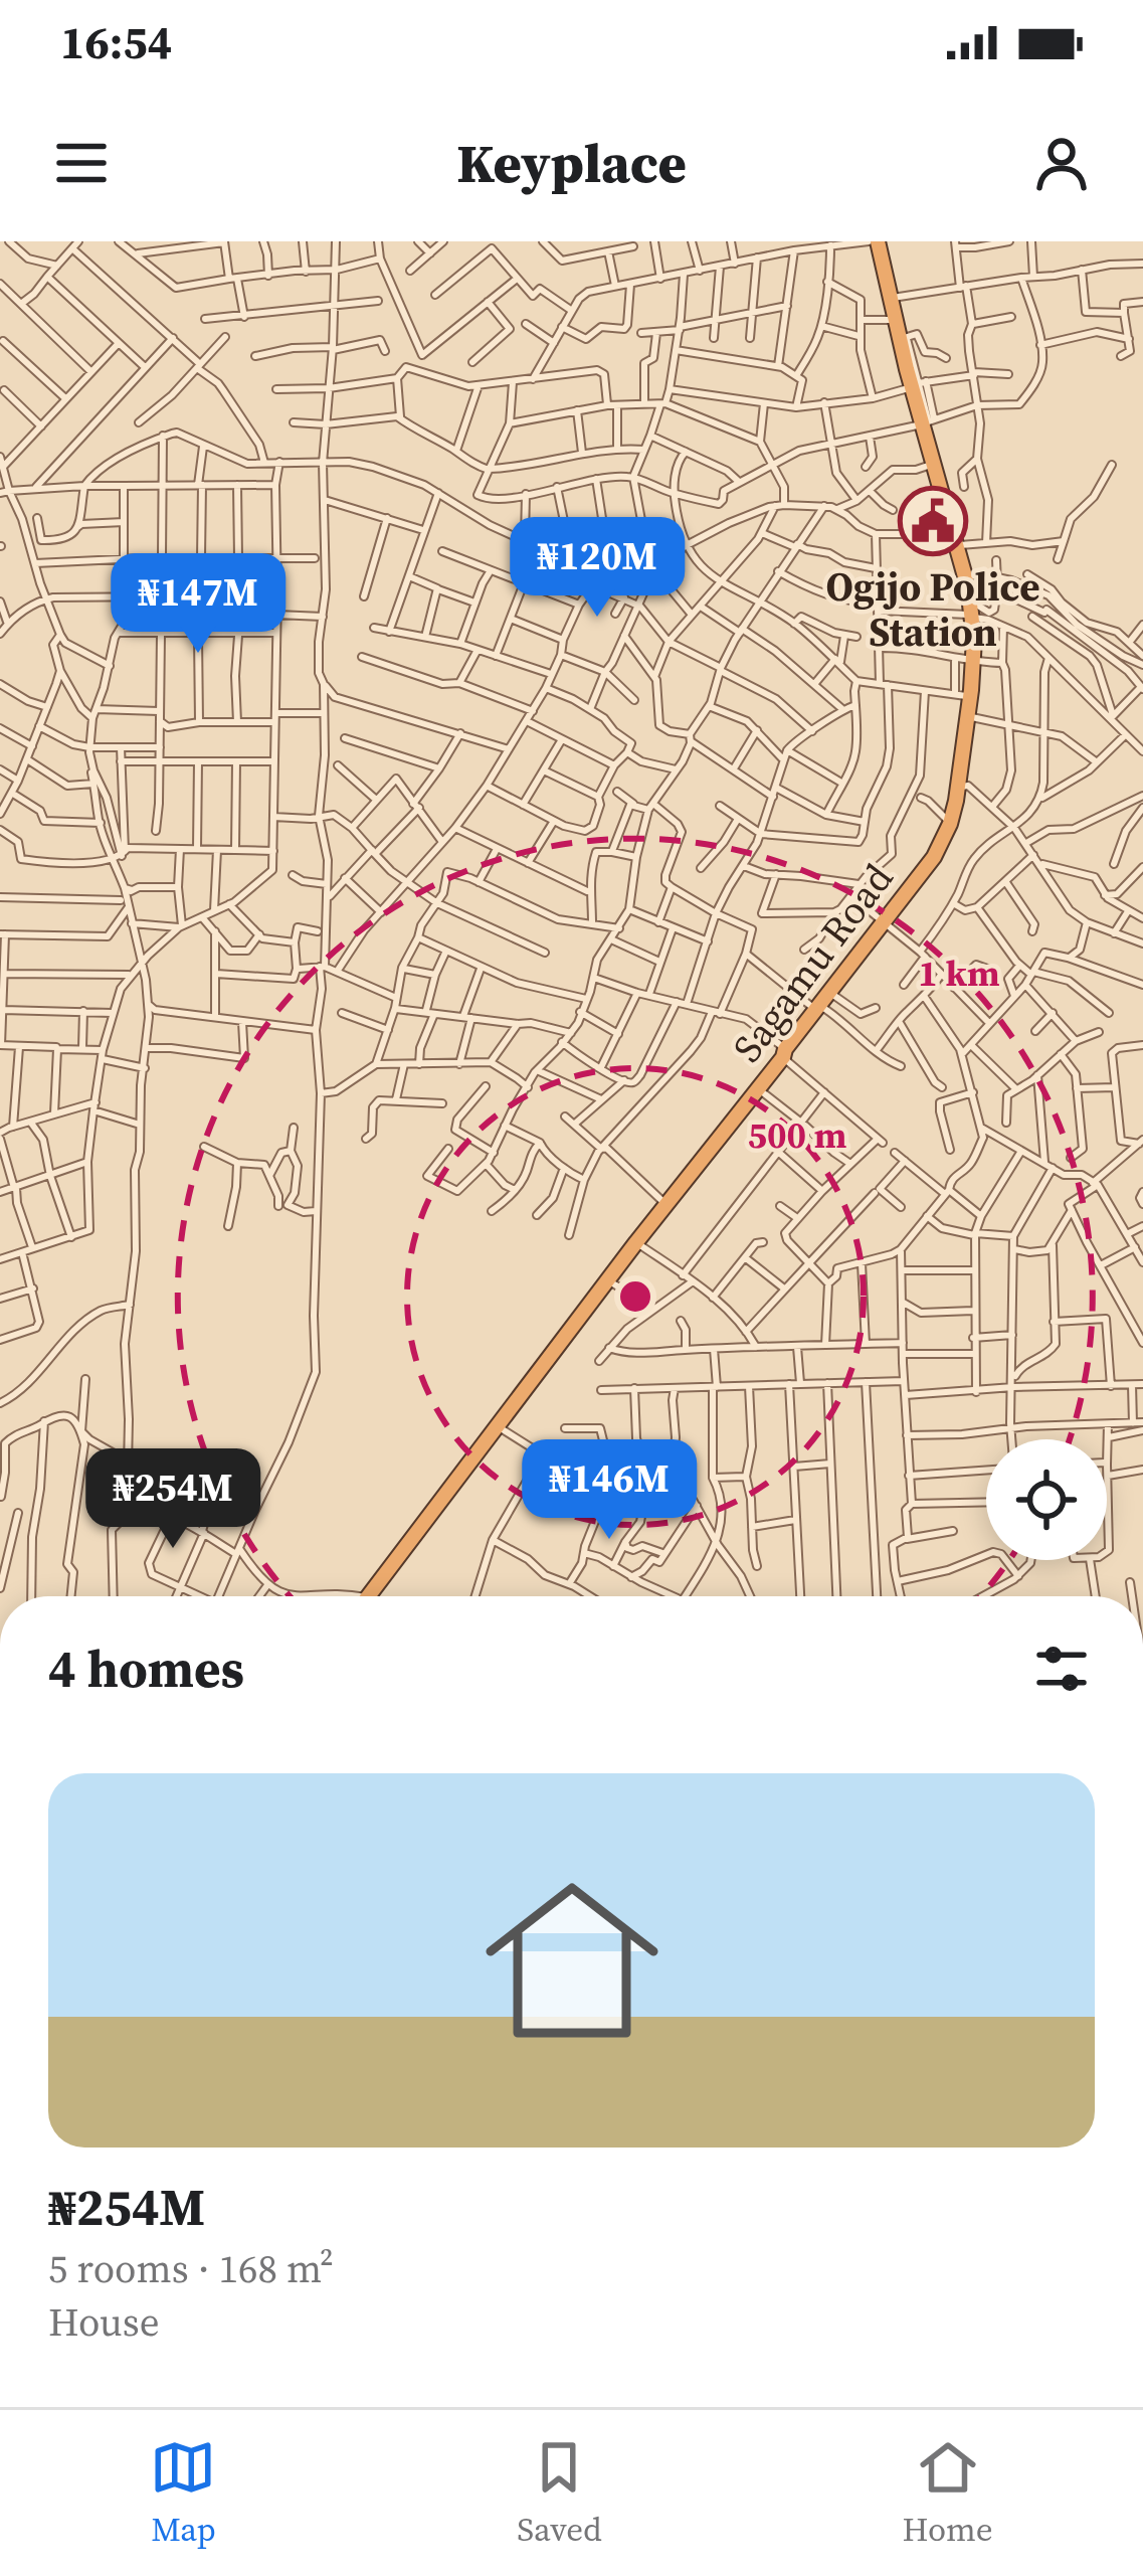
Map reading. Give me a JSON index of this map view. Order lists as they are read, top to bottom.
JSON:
{
  "streets": {
    "highway": ["Sagamu Road"]
  },
  "places": {
    "public building": ["Ogijo Police Station"]
  },
  "page": {
    "status": "16:54",
    "header": "Keyplace",
    "price": [
      "₦120M",
      "₦147M",
      "₦146M",
      "₦254M"
    ],
    "heading": "4 homes",
    "list": [
      {
        "name": "₦254M",
        "note": "5 rooms · 168 m² · House"
      }
    ],
    "tabs": ["Map", "Saved", "Home"]
  },
  "rings": ["1 km", "500 m"]
}
